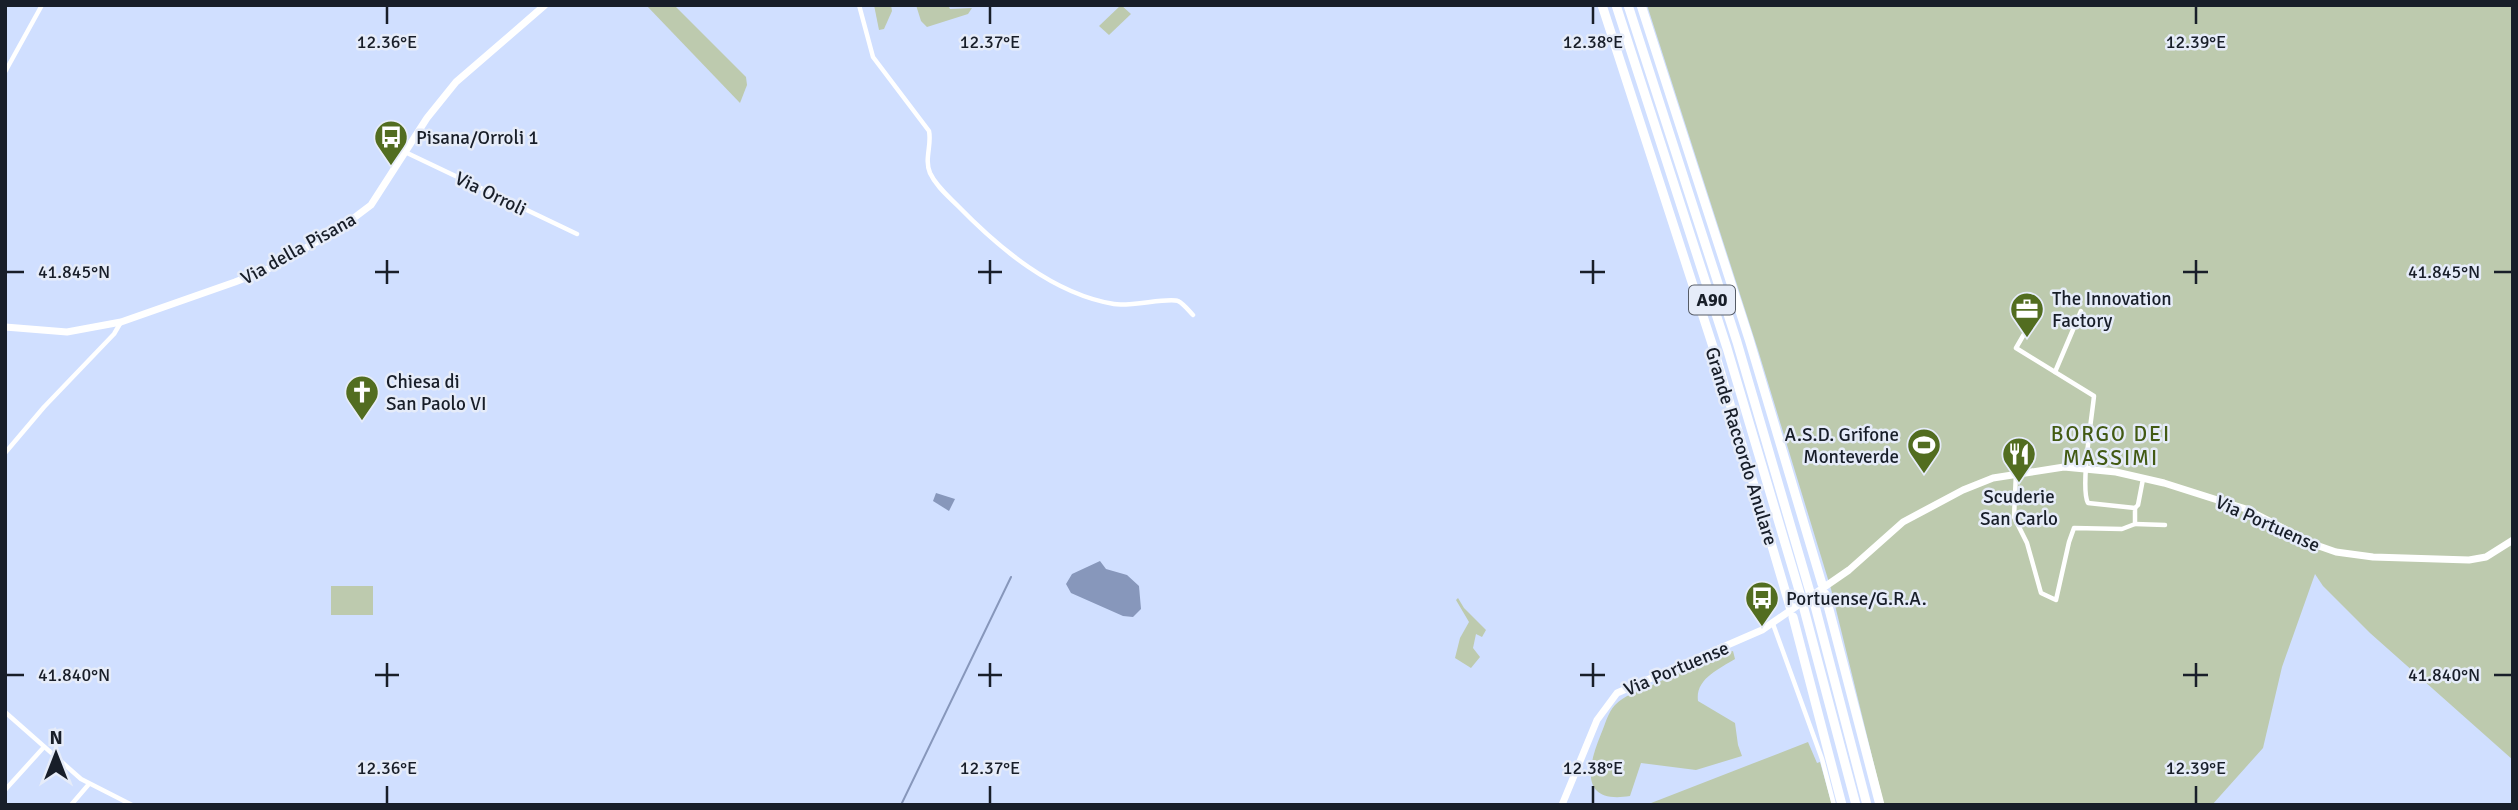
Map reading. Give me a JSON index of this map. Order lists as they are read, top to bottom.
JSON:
{
  "streets": {
    "highway": ["A90", "Grande Raccordo Anulare"],
    "main road": ["Via della Pisana", "Via Portuense"],
    "street": ["Via Orroli"]
  },
  "crossings": [
    ["Via Orroli", "Via della Pisana"],
    ["Grande Raccordo Anulare", "Via Portuense"]
  ],
  "districts": ["BORGO DEI MASSIMI"],
  "places": {
    "bus stop": ["Pisana/Orroli 1", "Portuense/G.R.A."],
    "office": ["The Innovation Factory"],
    "church": ["Chiesa di San Paolo VI"],
    "sports": ["A.S.D. Grifone Monteverde"],
    "restaurant": ["Scuderie San Carlo"]
  },
  "north": "top",
  "coordinates": [
    "12.36°E",
    "12.37°E",
    "12.38°E",
    "12.39°E",
    "41.845°N",
    "41.840°N"
  ]
}
